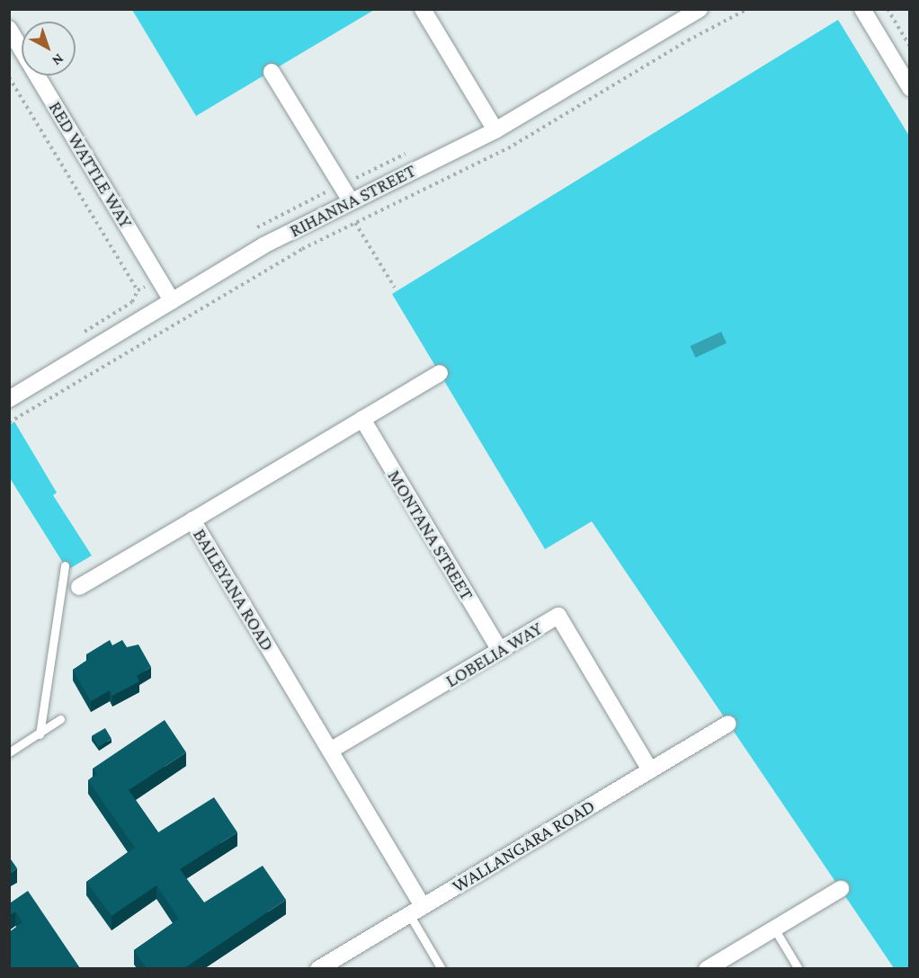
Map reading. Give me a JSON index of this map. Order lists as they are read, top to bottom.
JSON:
{
  "streets": {
    "street": [
      "RED WATTLE WAY",
      "RIHANNA STREET",
      "MONTANA STREET",
      "BAILEYANA ROAD",
      "LOBELIA WAY",
      "WALLANGARA ROAD"
    ]
  },
  "crossings": [
    ["RED WATTLE WAY", "RIHANNA STREET"],
    ["MONTANA STREET", "BAILEYANA ROAD"],
    ["MONTANA STREET", "LOBELIA WAY"],
    ["BAILEYANA ROAD", "LOBELIA WAY"],
    ["BAILEYANA ROAD", "WALLANGARA ROAD"],
    ["LOBELIA WAY", "WALLANGARA ROAD"]
  ],
  "north": "bottom right"
}
